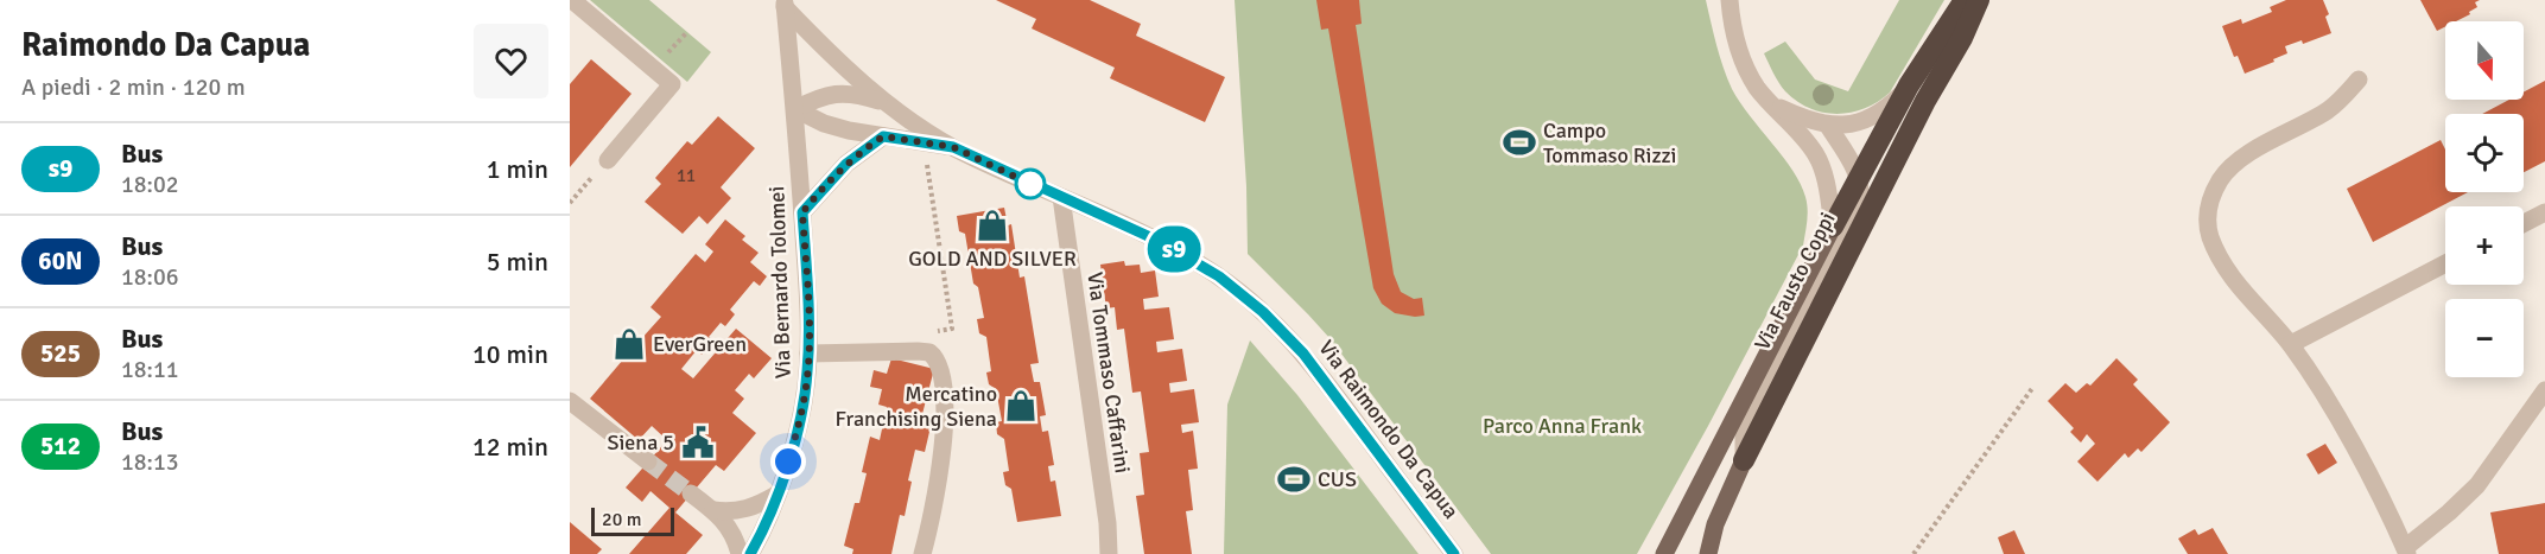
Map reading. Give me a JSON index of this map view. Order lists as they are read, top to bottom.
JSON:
{
  "streets": {
    "street": [
      "Via Fausto Coppi",
      "Via Bernardo Tolomei",
      "Via Tommaso Caffarini",
      "Via Raimondo Da Capua"
    ]
  },
  "crossings": [
    ["Via Bernardo Tolomei", "Via Raimondo Da Capua"],
    ["Via Tommaso Caffarini", "Via Raimondo Da Capua"]
  ],
  "parks": ["Parco Anna Frank"],
  "places": {
    "sports": ["Campo Tommaso Rizzi", "CUS"],
    "shop": ["GOLD AND SILVER", "EverGreen", "Mercatino Franchising Siena"],
    "public building": ["Siena 5"]
  },
  "lines": ["bus line s9"],
  "house_numbers": ["11"],
  "scale_bar": "20 m",
  "north": "bottom",
  "page": {
    "heading": ["Raimondo Da Capua", "A piedi · 2 min · 120 m"],
    "on_map": "s9",
    "map_buttons": ["+", "−"],
    "list": [
      {
        "mark": "s9",
        "name": "Bus",
        "note": "18:02",
        "value": "1 min"
      },
      {
        "mark": "60N",
        "name": "Bus",
        "note": "18:06",
        "value": "5 min"
      },
      {
        "mark": "525",
        "name": "Bus",
        "note": "18:11",
        "value": "10 min"
      },
      {
        "mark": "512",
        "name": "Bus",
        "note": "18:13",
        "value": "12 min"
      }
    ],
    "scale": "20 m"
  }
}
